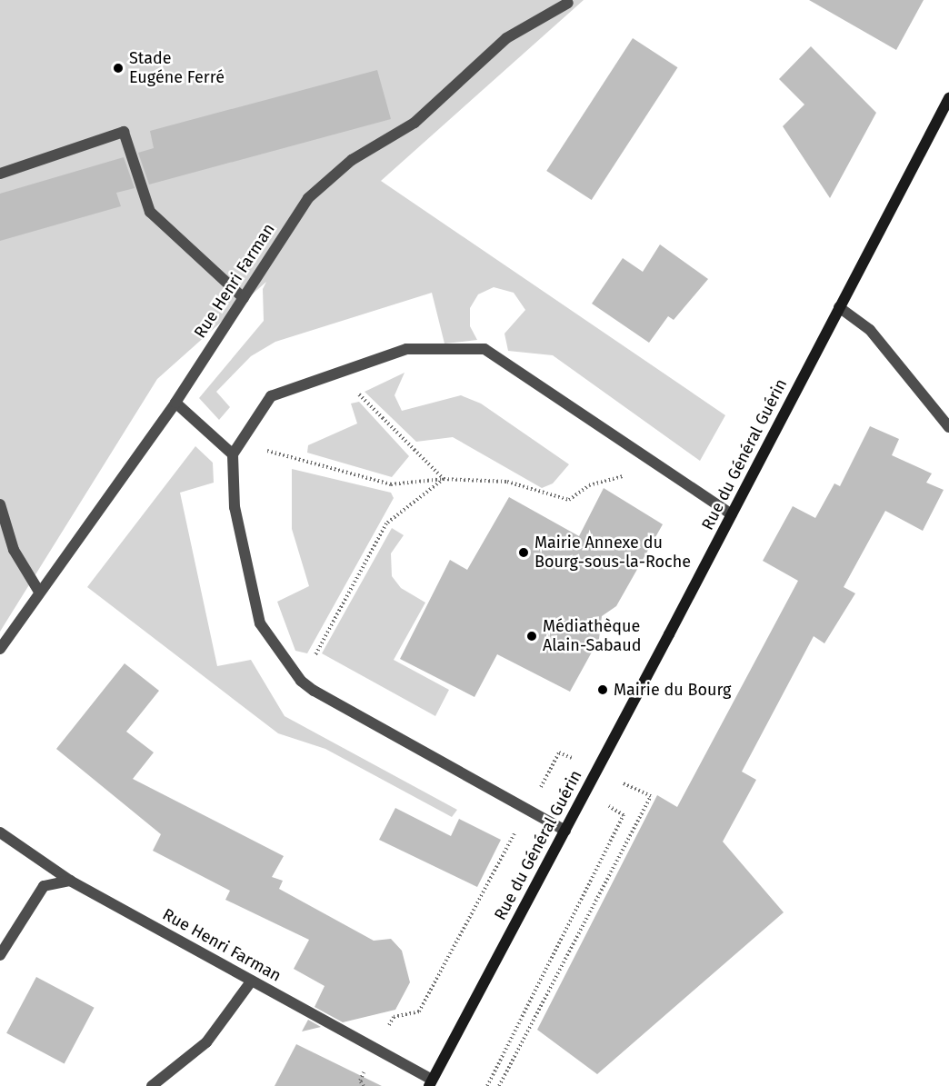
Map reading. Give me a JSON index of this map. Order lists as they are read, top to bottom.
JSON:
{
  "streets": {
    "main road": ["Rue du Général Guérin"],
    "street": ["Rue Henri Farman"]
  },
  "crossings": [
    ["Rue Henri Farman", "Rue du Général Guérin"]
  ],
  "places": [
    "Stade Eugéne Ferré",
    "Mairie Annexe du Bourg-sous-la-Roche",
    "Médiathèque Alain-Sabaud",
    "Mairie du Bourg"
  ]
}
